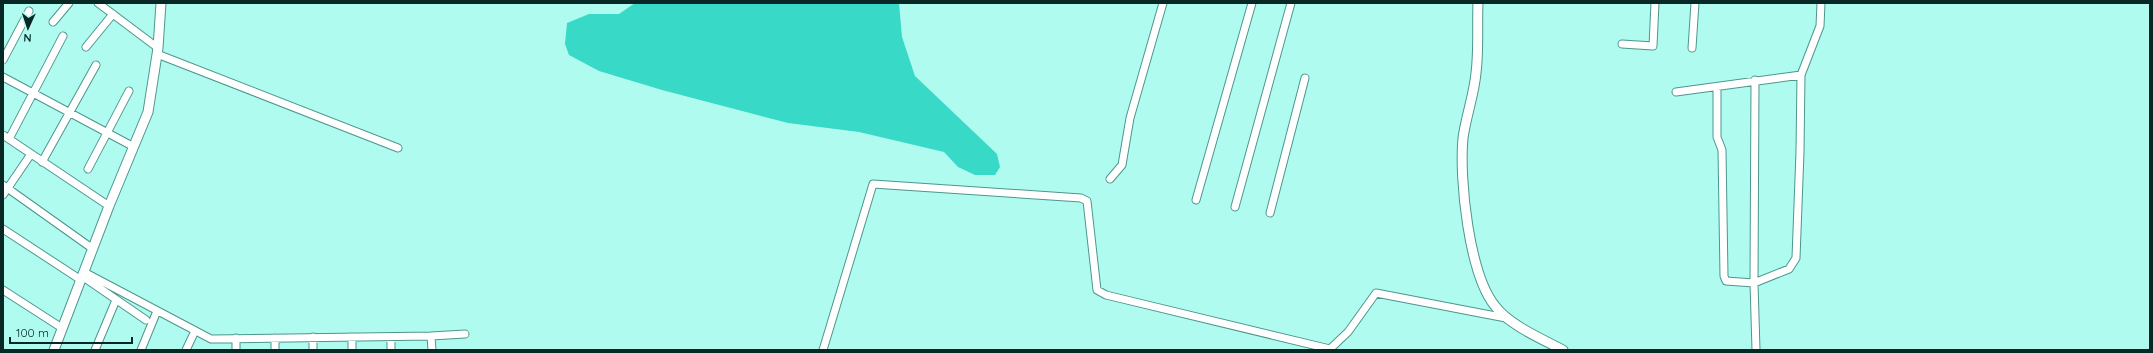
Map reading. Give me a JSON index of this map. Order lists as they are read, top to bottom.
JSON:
{
  "scale_bar": "100 m",
  "north": "bottom"
}
